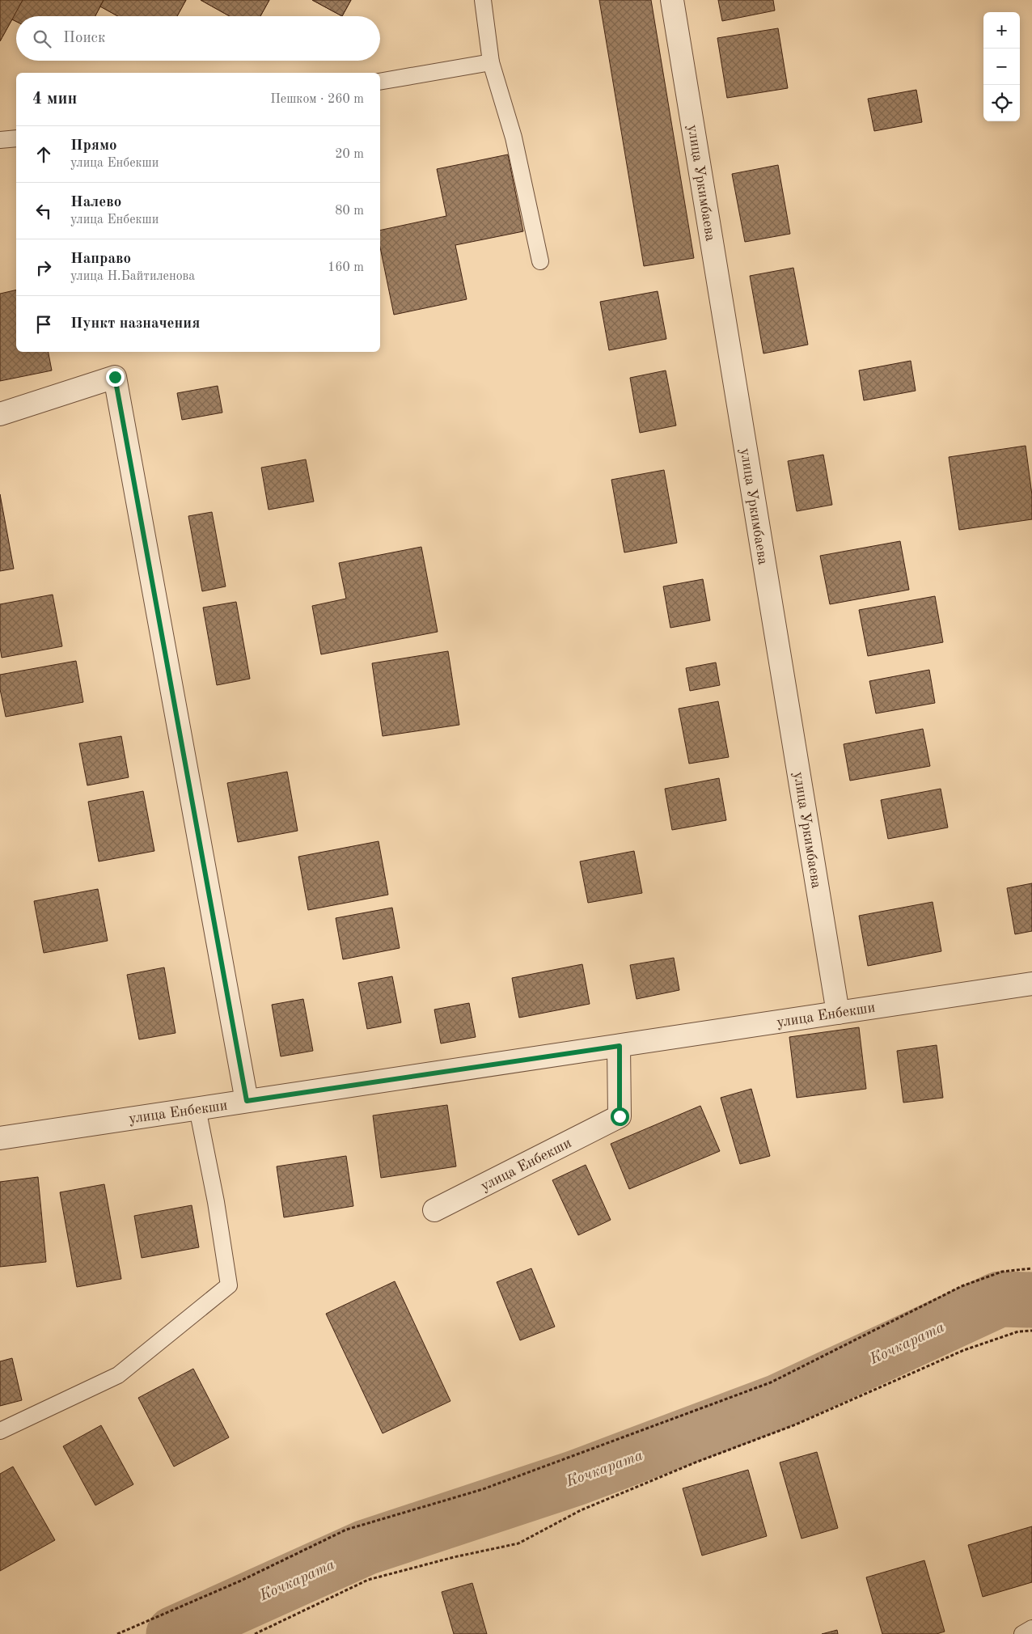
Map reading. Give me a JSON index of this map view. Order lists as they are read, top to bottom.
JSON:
{
  "streets": {
    "street": ["улица Уркимбаева", "улица Енбекши"]
  },
  "crossings": [
    ["улица Уркимбаева", "улица Енбекши"]
  ],
  "water": ["Кочкарата"],
  "page": {
    "map_buttons": ["+", "−"],
    "search": "Поиск",
    "heading": ["4 мин", "Пешком · 260 m"],
    "list": [
      ["Прямо", "улица Енбекши", "20 m"],
      ["Налево", "улица Енбекши", "80 m"],
      ["Направо", "улица Н.Байтиленова", "160 m"],
      "Пункт назначения"
    ]
  }
}
